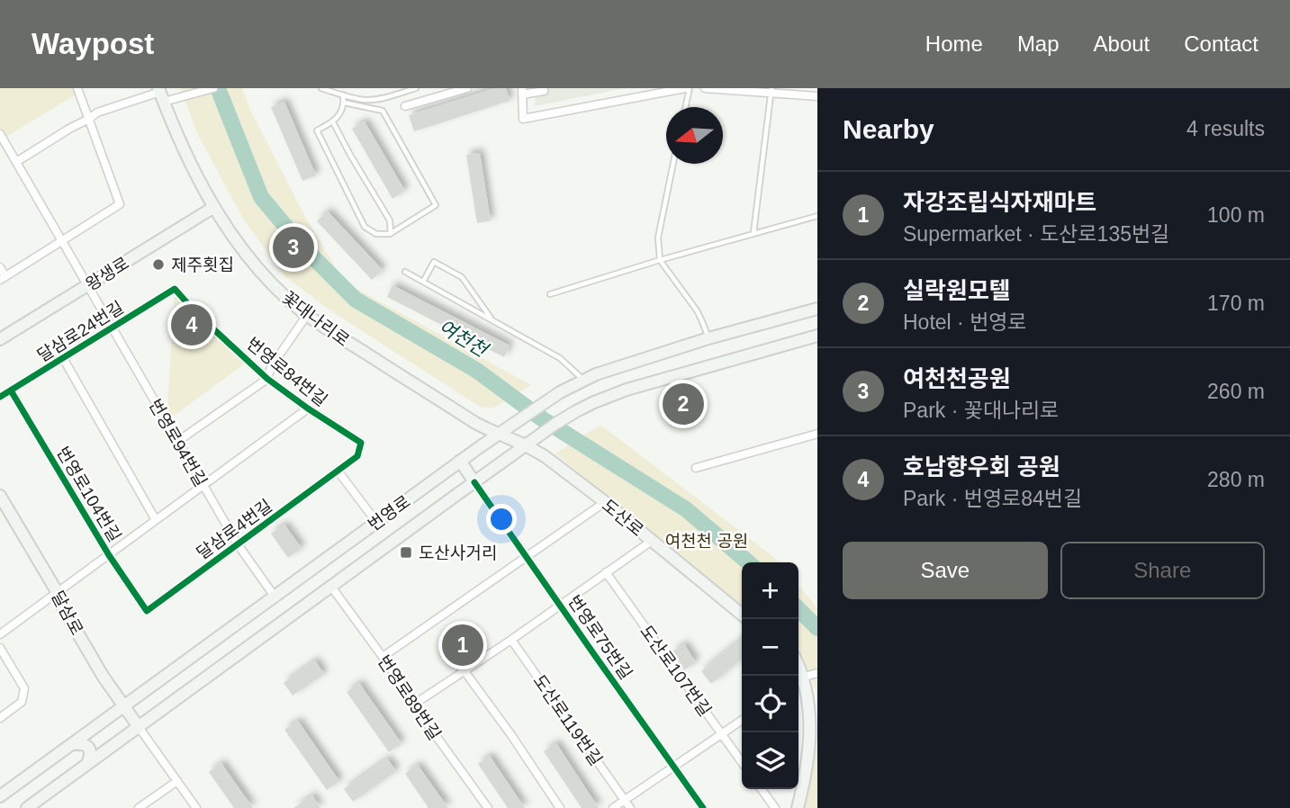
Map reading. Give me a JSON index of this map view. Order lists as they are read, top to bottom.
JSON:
{
  "streets": {
    "main road": [
      "왕생로",
      "꽃대나리로",
      "번영로",
      "도산로",
      "달삼로"
    ],
    "street": [
      "달삼로24번길",
      "번영로84번길",
      "번영로94번길",
      "번영로104번길",
      "달삼로4번길",
      "번영로75번길",
      "도산로107번길",
      "번영로89번길",
      "도산로119번길"
    ]
  },
  "crossings": [
    ["왕생로", "꽃대나리로"],
    ["왕생로", "번영로94번길"],
    ["꽃대나리로", "번영로"],
    ["꽃대나리로", "도산로"],
    ["달삼로24번길", "번영로84번길"],
    ["달삼로24번길", "번영로94번길"],
    ["달삼로24번길", "번영로104번길"],
    ["번영로84번길", "달삼로4번길"],
    ["번영로94번길", "번영로"],
    ["번영로94번길", "달삼로4번길"],
    ["번영로104번길", "달삼로4번길"],
    ["번영로", "도산로"],
    ["번영로", "달삼로"],
    ["번영로", "번영로75번길"],
    ["번영로", "번영로89번길"]
  ],
  "water": ["여천천"],
  "parks": ["여천천 공원"],
  "places": {
    "other": ["제주횟집"],
    "transit": ["도산사거리"]
  },
  "north": "left",
  "page": {
    "header": "Waypost",
    "nav": [
      "Home",
      "Map",
      "About",
      "Contact"
    ],
    "heading": ["Nearby", "4 results"],
    "list": [
      {
        "mark": "1",
        "name": "자강조립식자재마트",
        "note": "Supermarket · 도산로135번길",
        "value": "100 m"
      },
      {
        "mark": "2",
        "name": "실락원모텔",
        "note": "Hotel · 번영로",
        "value": "170 m"
      },
      {
        "mark": "3",
        "name": "여천천공원",
        "note": "Park · 꽃대나리로",
        "value": "260 m"
      },
      {
        "mark": "4",
        "name": "호남향우회 공원",
        "note": "Park · 번영로84번길",
        "value": "280 m"
      }
    ],
    "pins": [
      "3",
      "4",
      "2",
      "1"
    ],
    "buttons": ["Save", "Share"],
    "map_buttons": ["+", "−"]
  }
}
